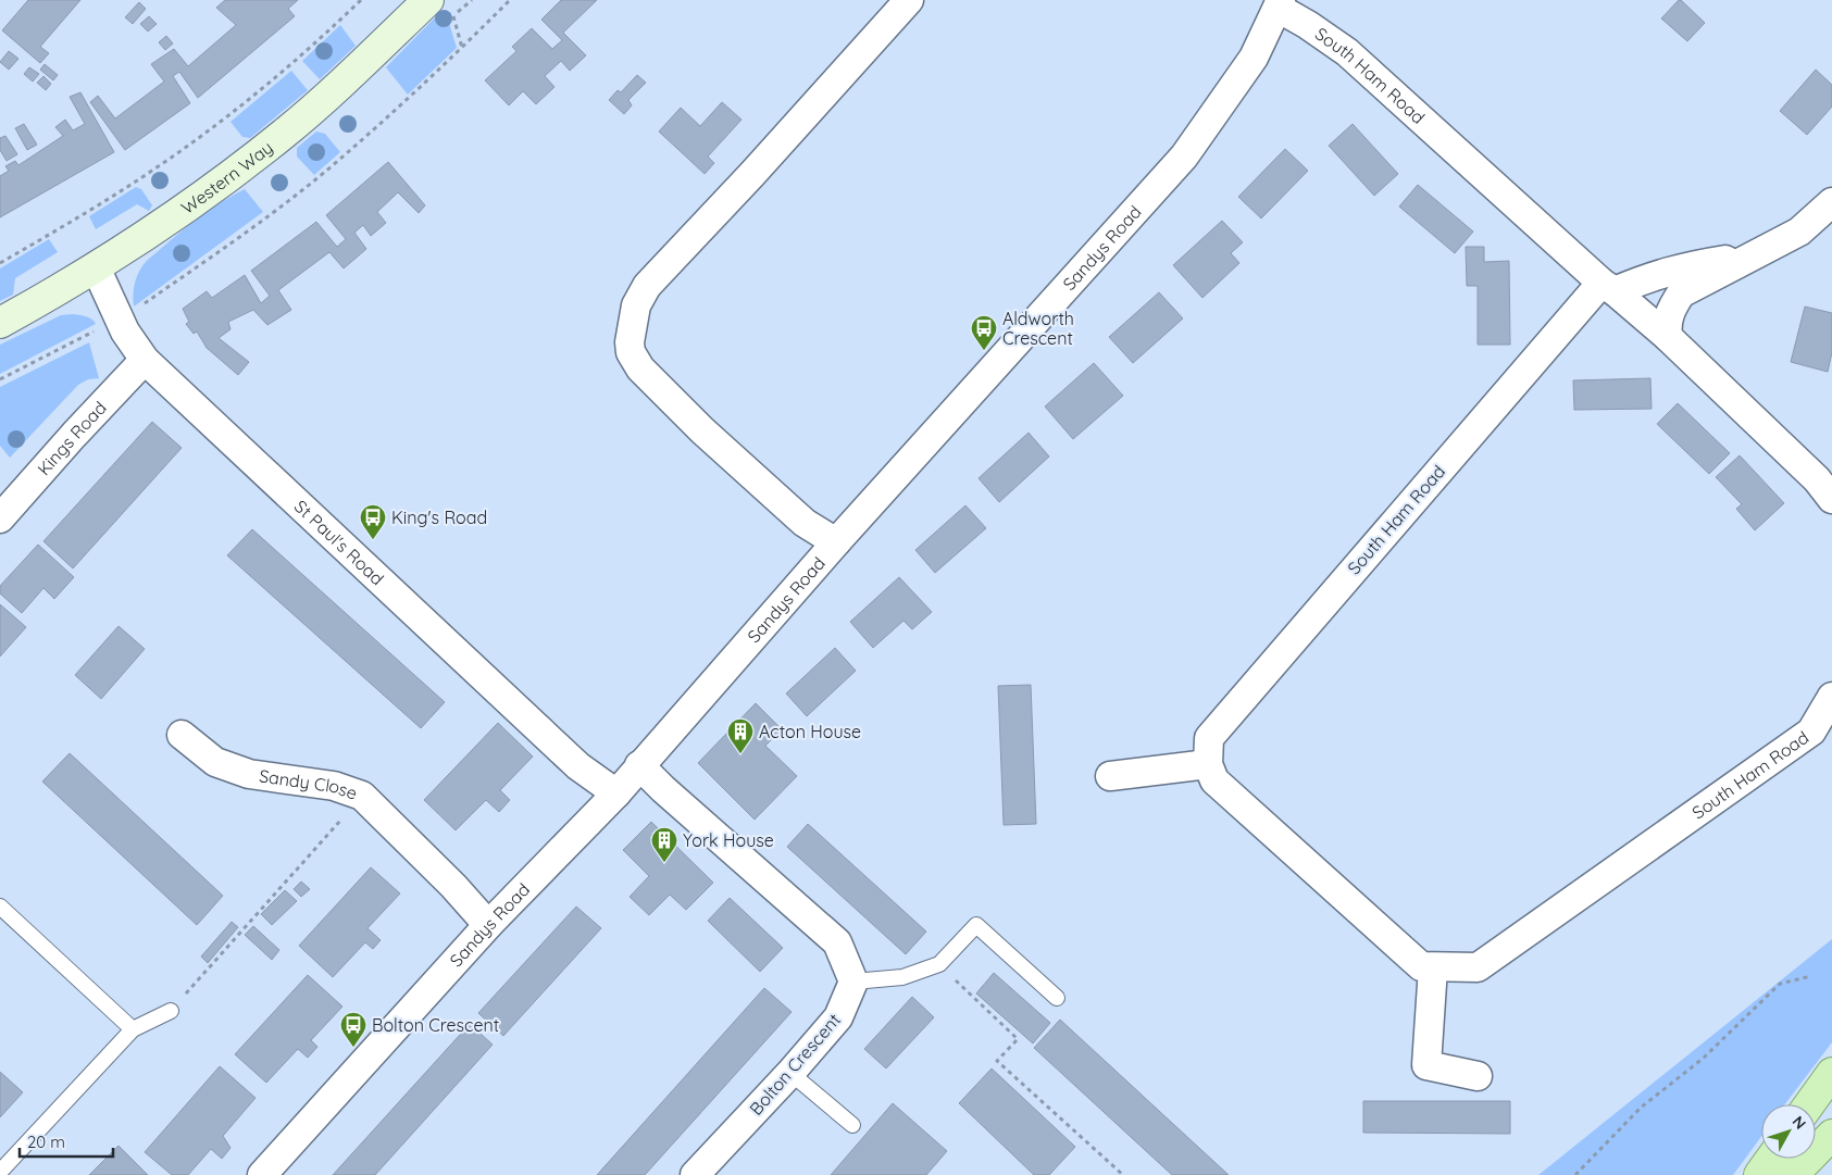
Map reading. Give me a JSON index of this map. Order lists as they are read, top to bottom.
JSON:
{
  "streets": {
    "street": [
      "South Ham Road",
      "Western Way",
      "Sandys Road",
      "Kings Road",
      "St Paul's Road",
      "Sandy Close",
      "Bolton Crescent"
    ]
  },
  "crossings": [
    ["South Ham Road", "Sandys Road"],
    ["Western Way", "St Paul's Road"],
    ["Sandys Road", "St Paul's Road"],
    ["Sandys Road", "Sandy Close"],
    ["Kings Road", "St Paul's Road"]
  ],
  "places": {
    "bus stop": ["Aldworth Crescent", "King's Road", "Bolton Crescent"],
    "building": ["Acton House", "York House"]
  },
  "scale_bar": "20 m",
  "north": "top right"
}
